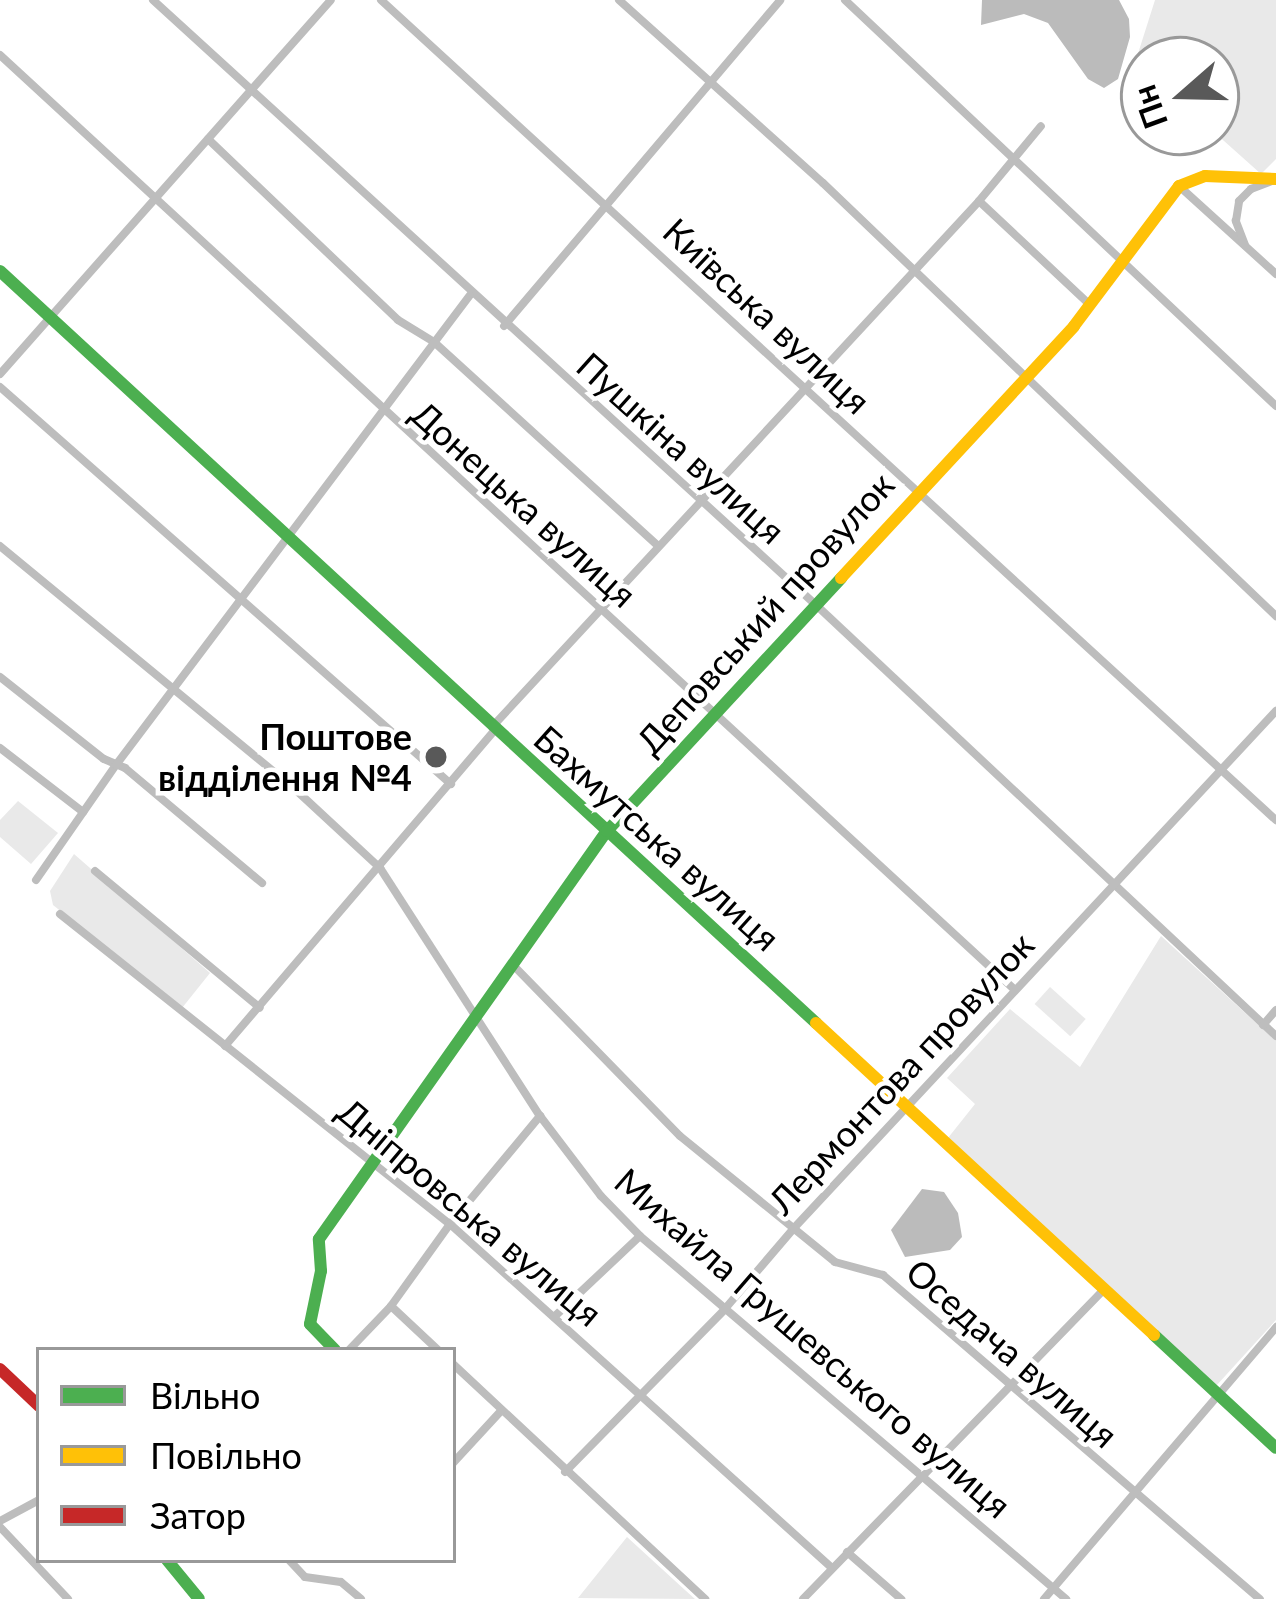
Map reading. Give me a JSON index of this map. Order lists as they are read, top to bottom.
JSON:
{
  "streets": {
    "street": [
      "Київська вулиця",
      "Пушкіна вулиця",
      "Донецька вулиця",
      "Деповський провулок",
      "Бахмутська вулиця",
      "Лермонтова провулок",
      "Дніпровська вулиця",
      "Михайла Грушевського вулиця",
      "Оседача вулиця"
    ]
  },
  "crossings": [
    ["Київська вулиця", "Деповський провулок"],
    ["Київська вулиця", "Лермонтова провулок"],
    ["Пушкіна вулиця", "Деповський провулок"],
    ["Пушкіна вулиця", "Лермонтова провулок"],
    ["Донецька вулиця", "Деповський провулок"],
    ["Донецька вулиця", "Лермонтова провулок"],
    ["Деповський провулок", "Бахмутська вулиця"],
    ["Деповський провулок", "Дніпровська вулиця"],
    ["Деповський провулок", "Михайла Грушевського вулиця"],
    ["Деповський провулок", "Оседача вулиця"],
    ["Бахмутська вулиця", "Лермонтова провулок"],
    ["Лермонтова провулок", "Дніпровська вулиця"],
    ["Лермонтова провулок", "Михайла Грушевського вулиця"],
    ["Лермонтова провулок", "Оседача вулиця"]
  ],
  "places": ["Поштове відділення №4"],
  "legend": ["Вільно", "Повільно", "Затор"],
  "north": "left"
}
